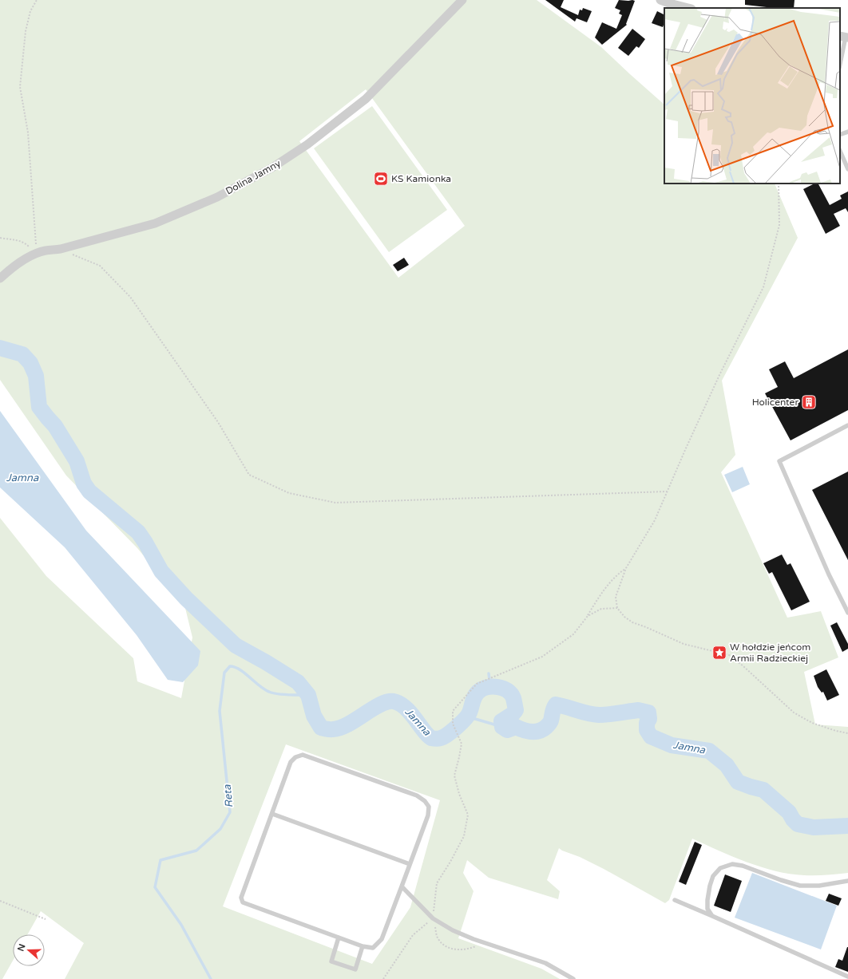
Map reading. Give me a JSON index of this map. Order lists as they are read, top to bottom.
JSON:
{
  "streets": {
    "street": ["Dolina Jamny"]
  },
  "water": ["Jamna", "Reta"],
  "places": {
    "sports": ["KS Kamionka"],
    "building": ["Holicenter"],
    "place": ["W hołdzie jeńcom Armii Radzieckiej"]
  },
  "north": "left"
}
